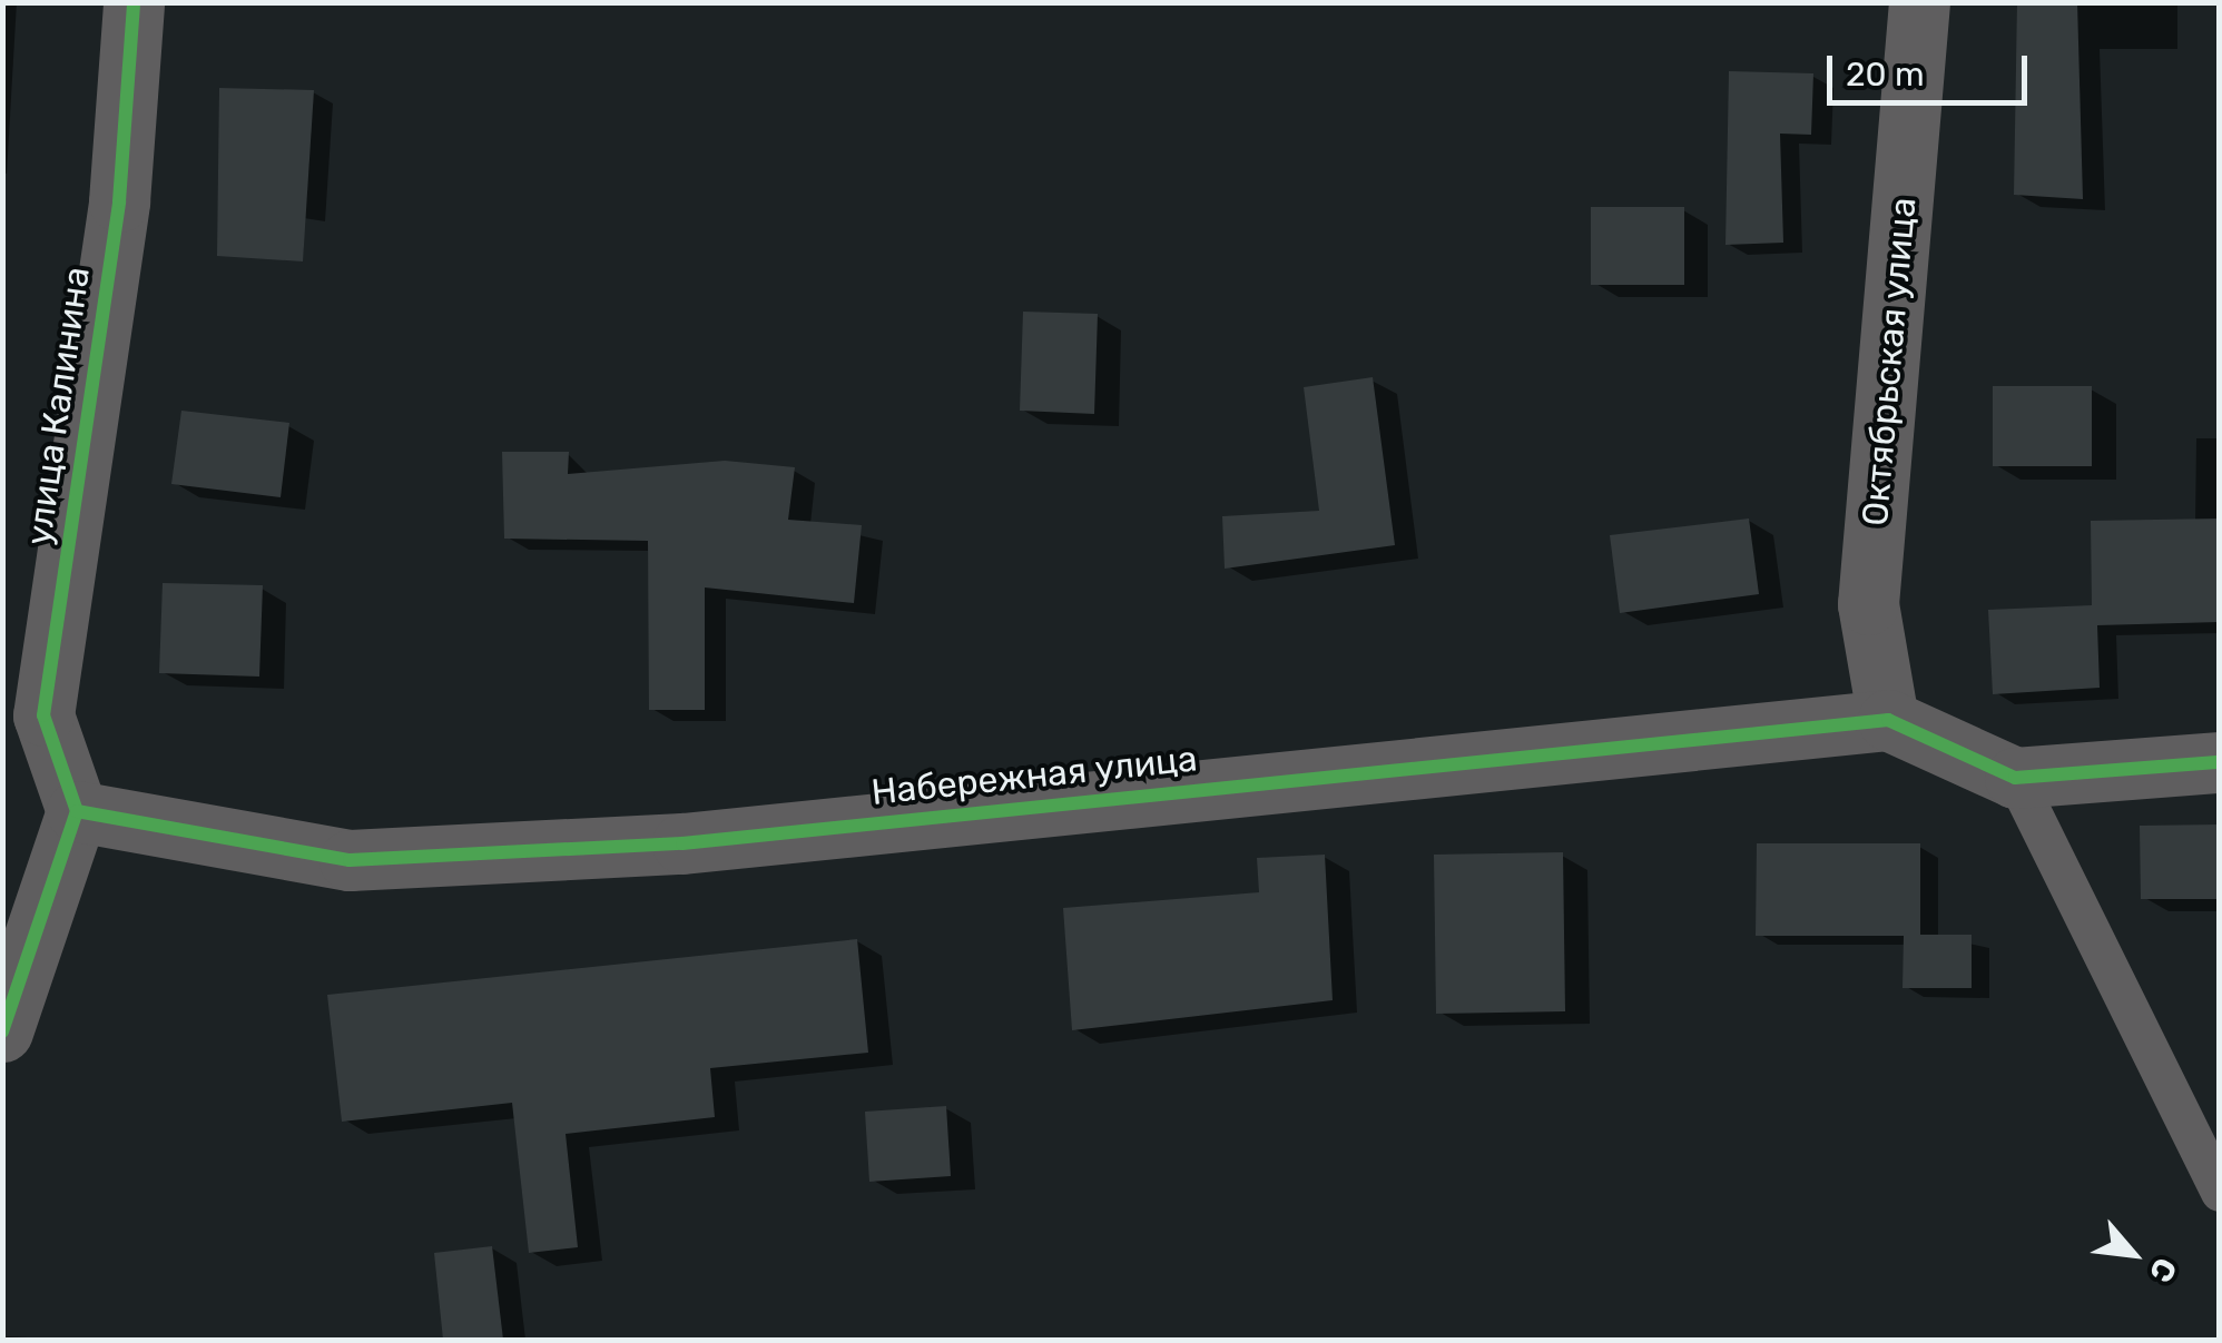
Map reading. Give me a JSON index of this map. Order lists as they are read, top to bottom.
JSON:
{
  "streets": {
    "street": ["Октябрьская улица", "улица Калинина", "Набережная улица"]
  },
  "crossings": [
    ["Октябрьская улица", "Набережная улица"],
    ["улица Калинина", "Набережная улица"]
  ],
  "scale_bar": "20 m",
  "north": "bottom right"
}
